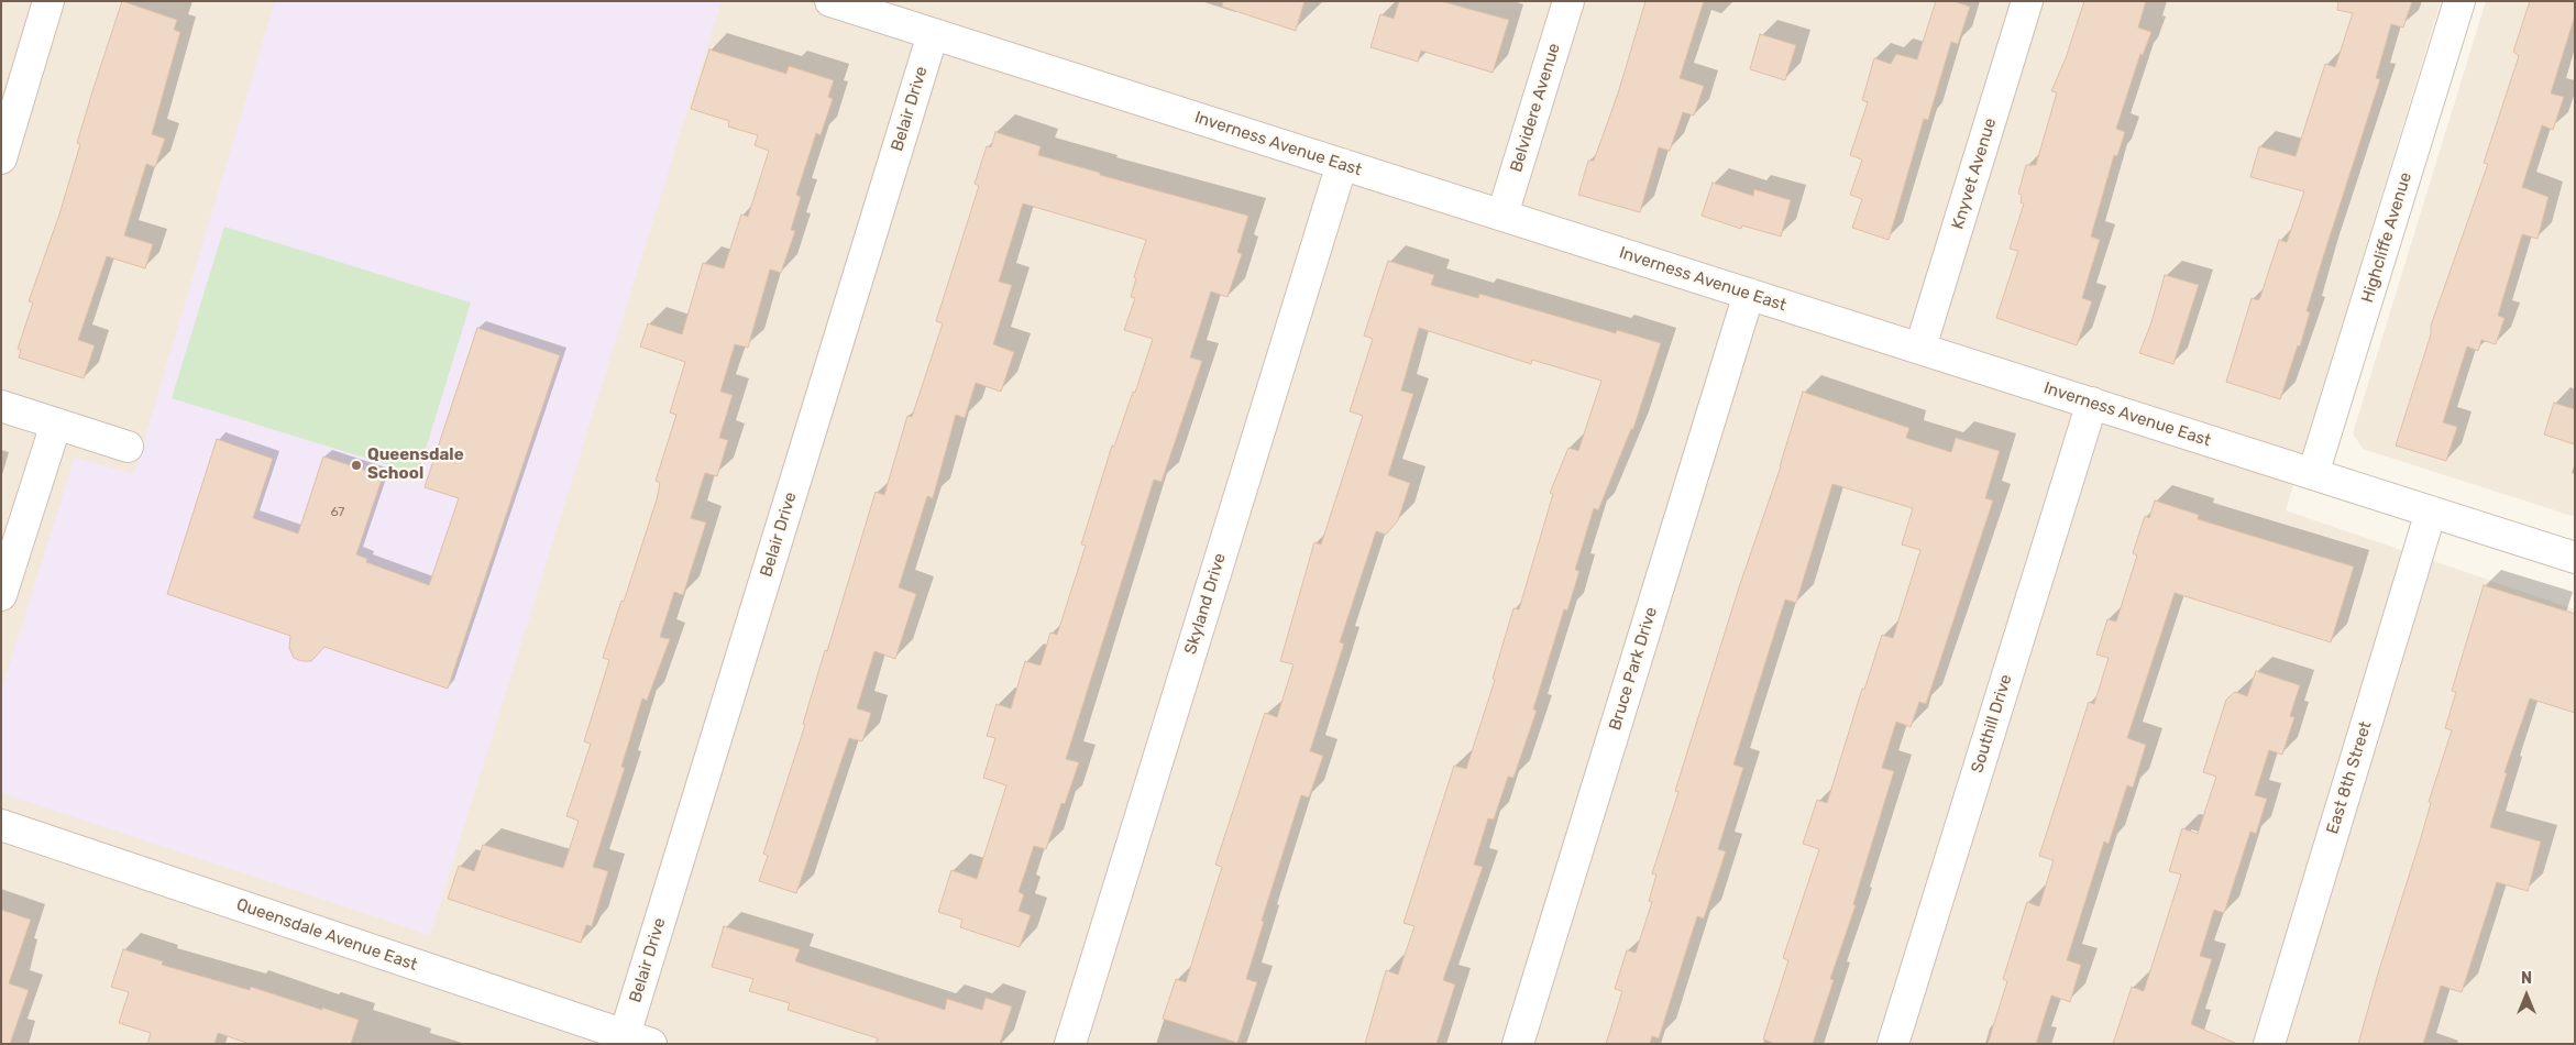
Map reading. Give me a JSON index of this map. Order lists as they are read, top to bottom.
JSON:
{
  "streets": {
    "street": [
      "Belvidere Avenue",
      "Belair Drive",
      "Inverness Avenue East",
      "Knyvet Avenue",
      "Highcliffe Avenue",
      "Skyland Drive",
      "Bruce Park Drive",
      "Southill Drive",
      "East 8th Street",
      "Queensdale Avenue East"
    ]
  },
  "crossings": [
    ["Belvidere Avenue", "Inverness Avenue East"],
    ["Belair Drive", "Inverness Avenue East"],
    ["Belair Drive", "Queensdale Avenue East"],
    ["Inverness Avenue East", "Knyvet Avenue"],
    ["Inverness Avenue East", "Highcliffe Avenue"],
    ["Inverness Avenue East", "Skyland Drive"],
    ["Inverness Avenue East", "Bruce Park Drive"],
    ["Inverness Avenue East", "Southill Drive"],
    ["Inverness Avenue East", "East 8th Street"]
  ],
  "places": ["Queensdale School"],
  "house_numbers": ["67"],
  "north": "top"
}
